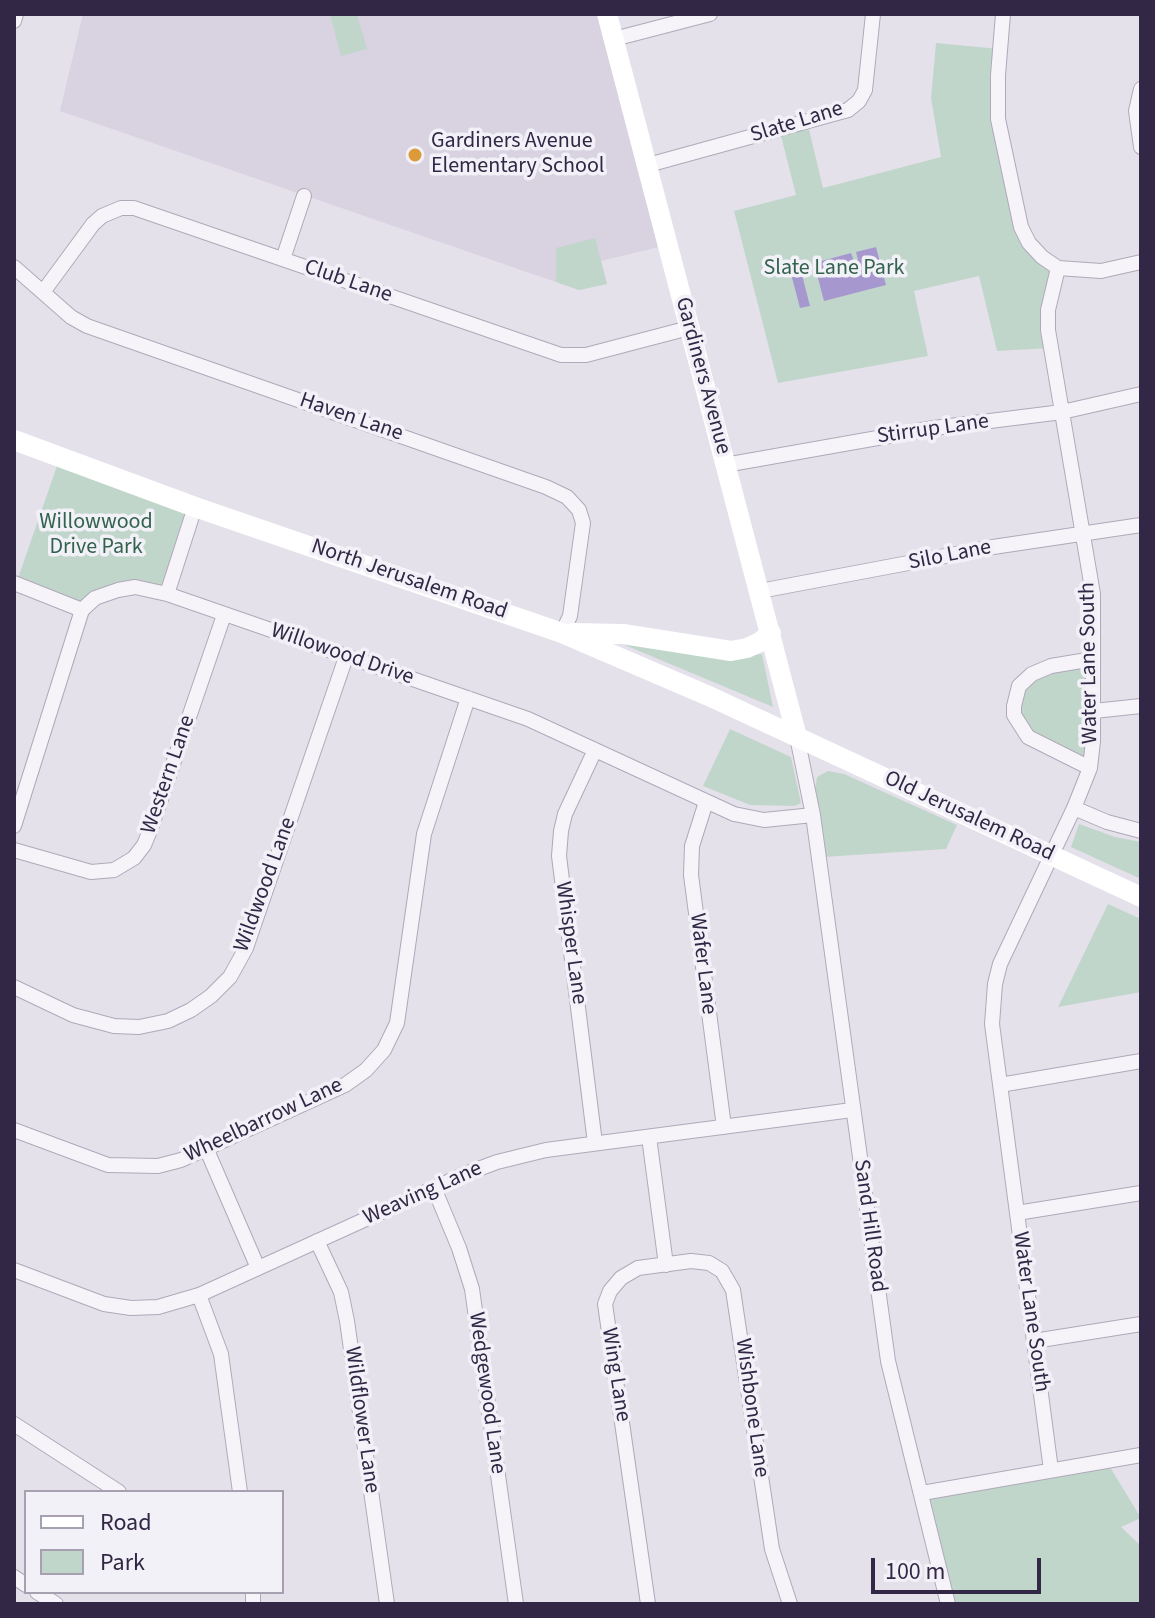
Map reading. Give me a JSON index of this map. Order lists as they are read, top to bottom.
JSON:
{
  "streets": {
    "main road": ["Gardiners Avenue", "North Jerusalem Road", "Old Jerusalem Road"],
    "street": [
      "Slate Lane",
      "Club Lane",
      "Haven Lane",
      "Stirrup Lane",
      "Silo Lane",
      "Willowood Drive",
      "Water Lane South",
      "Western Lane",
      "Wildwood Lane",
      "Whisper Lane",
      "Wafer Lane",
      "Wheelbarrow Lane",
      "Weaving Lane",
      "Sand Hill Road",
      "Wing Lane",
      "Wedgewood Lane",
      "Wishbone Lane",
      "Wildflower Lane"
    ]
  },
  "crossings": [
    ["Slate Lane", "Gardiners Avenue"],
    ["Club Lane", "Gardiners Avenue"],
    ["Club Lane", "Haven Lane"],
    ["Gardiners Avenue", "Stirrup Lane"],
    ["Gardiners Avenue", "Silo Lane"],
    ["Gardiners Avenue", "North Jerusalem Road"],
    ["Gardiners Avenue", "Old Jerusalem Road"],
    ["Gardiners Avenue", "Sand Hill Road"],
    ["Haven Lane", "North Jerusalem Road"],
    ["Stirrup Lane", "Water Lane South"],
    ["Silo Lane", "Water Lane South"],
    ["North Jerusalem Road", "Old Jerusalem Road"],
    ["North Jerusalem Road", "Sand Hill Road"],
    ["Willowood Drive", "Western Lane"],
    ["Willowood Drive", "Wildwood Lane"],
    ["Willowood Drive", "Whisper Lane"],
    ["Willowood Drive", "Wafer Lane"],
    ["Willowood Drive", "Wheelbarrow Lane"],
    ["Willowood Drive", "Sand Hill Road"],
    ["Water Lane South", "Old Jerusalem Road"],
    ["Old Jerusalem Road", "Sand Hill Road"],
    ["Whisper Lane", "Weaving Lane"],
    ["Wafer Lane", "Weaving Lane"],
    ["Weaving Lane", "Sand Hill Road"],
    ["Weaving Lane", "Wedgewood Lane"],
    ["Weaving Lane", "Wildflower Lane"],
    ["Wing Lane", "Wishbone Lane"]
  ],
  "parks": ["Slate Lane Park", "Willowwood Drive Park"],
  "places": ["Gardiners Avenue Elementary School"],
  "legend": ["Road", "Park"],
  "scale_bar": "100 m"
}
